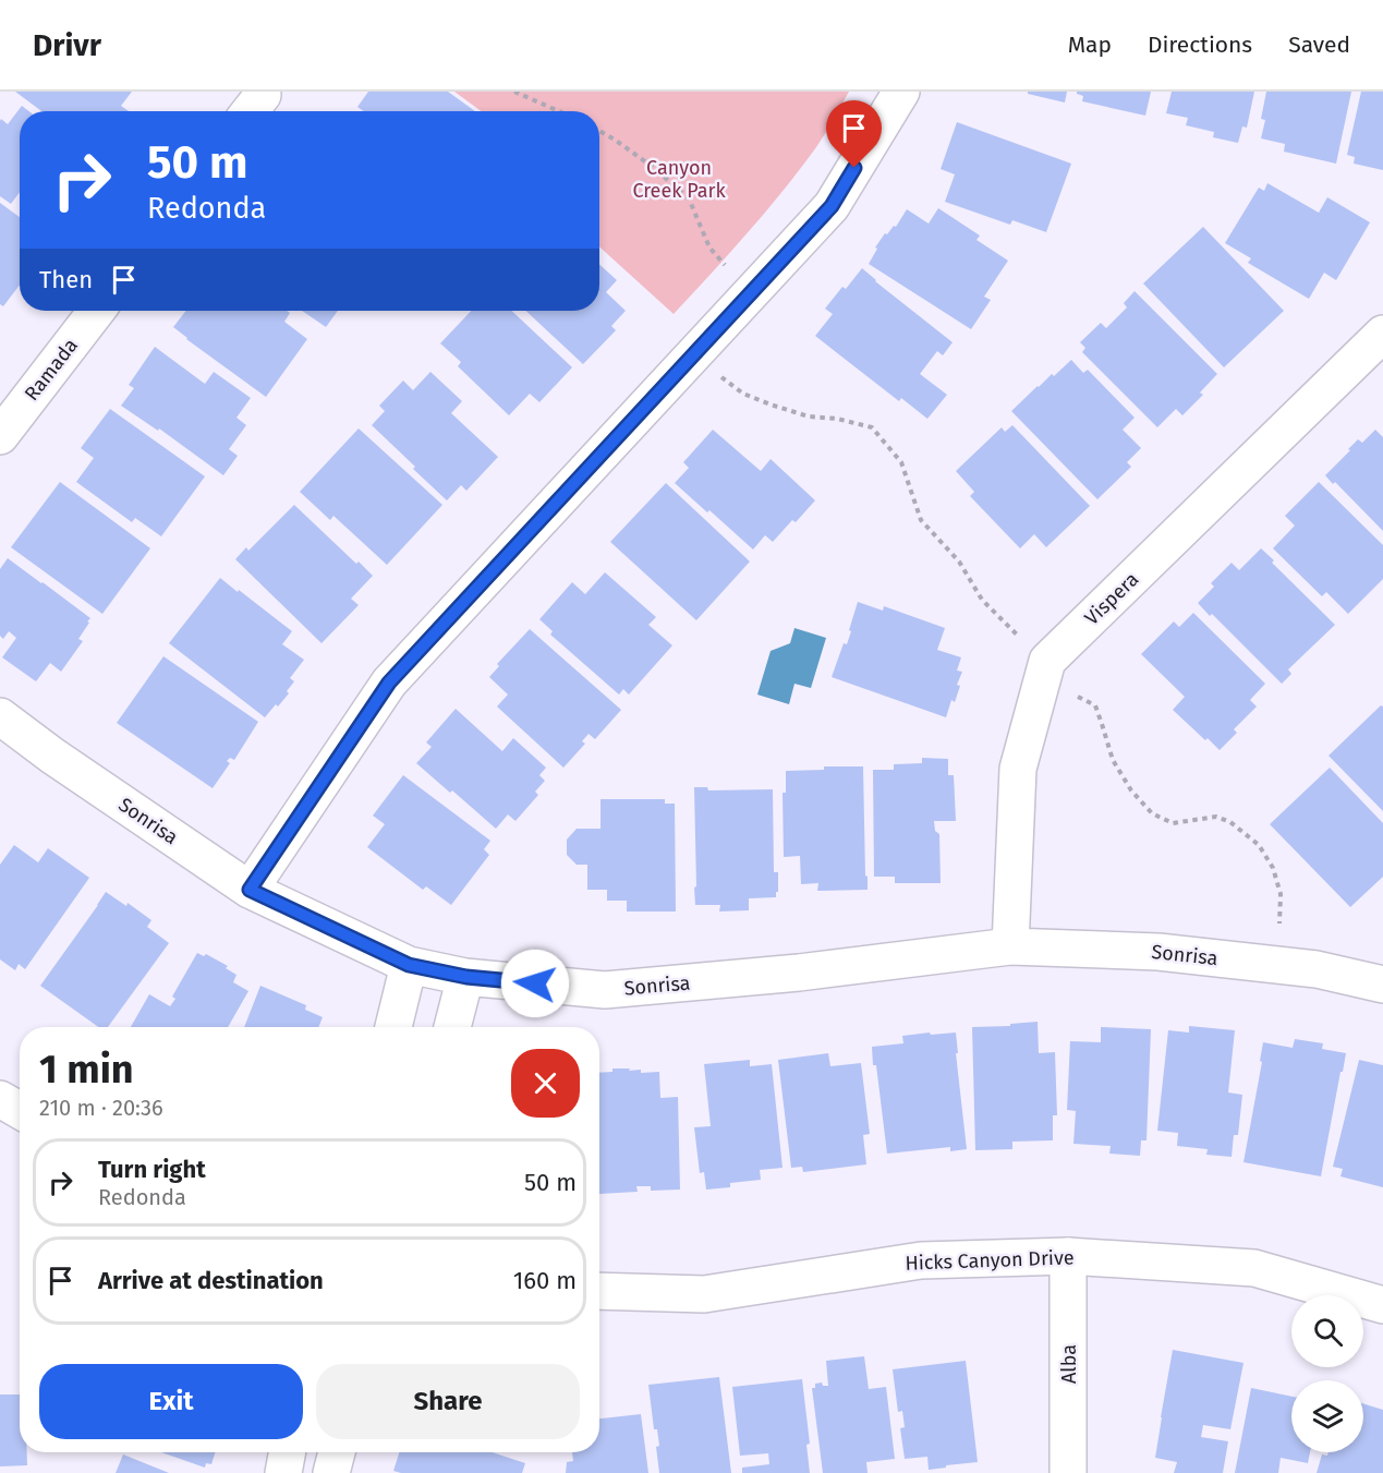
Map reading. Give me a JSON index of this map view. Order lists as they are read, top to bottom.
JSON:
{
  "streets": {
    "street": [
      "Ramada",
      "Vispera",
      "Sonrisa",
      "Hicks Canyon Drive",
      "Alba"
    ]
  },
  "crossings": [
    ["Vispera", "Sonrisa"],
    ["Hicks Canyon Drive", "Alba"]
  ],
  "parks": ["Canyon Creek Park"],
  "page": {
    "header": "Drivr",
    "nav": ["Map", "Directions", "Saved"],
    "turn": ["50 m", "Redonda"],
    "then": "Then",
    "heading": ["1 min", "210 m · 20:36"],
    "list": [
      {
        "name": "Turn right",
        "note": "Redonda",
        "value": "50 m"
      },
      {
        "name": "Arrive at destination",
        "value": "160 m"
      }
    ],
    "buttons": ["Exit", "Share"]
  }
}
